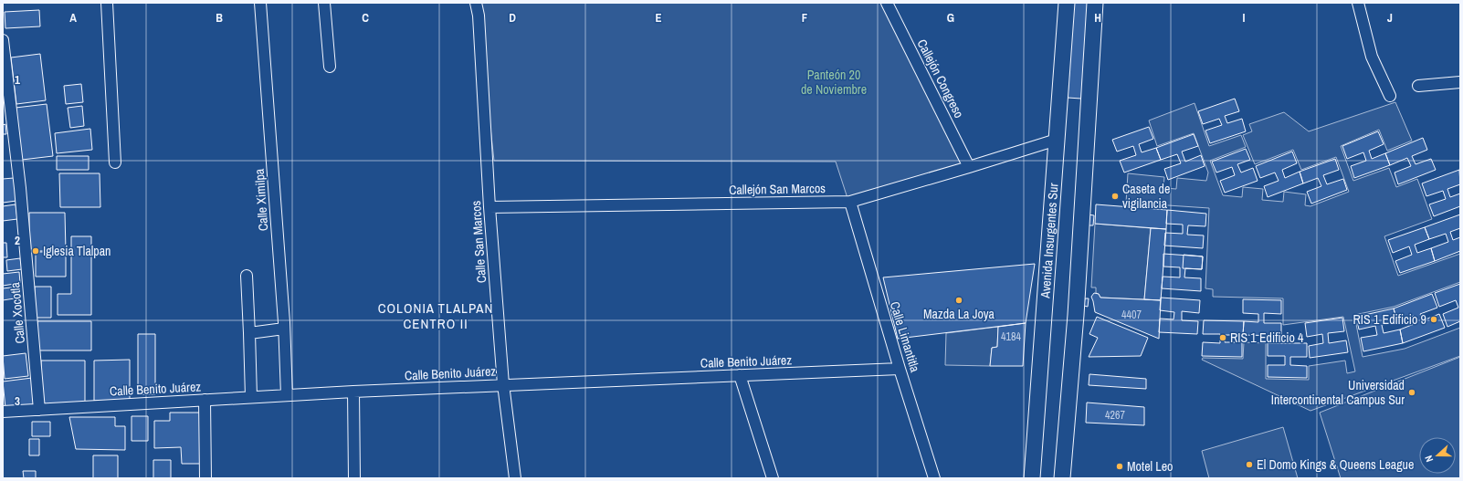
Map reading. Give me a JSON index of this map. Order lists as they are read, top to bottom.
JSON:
{
  "streets": {
    "main road": ["Avenida Insurgentes Sur"],
    "street": [
      "Callejón Congreso",
      "Callejón San Marcos",
      "Calle Ximilpa",
      "Calle San Marcos",
      "Calle Xocotla",
      "Calle Limantitla",
      "Calle Benito Juárez"
    ]
  },
  "crossings": [
    ["Callejón Congreso", "Callejón San Marcos"],
    ["Callejón San Marcos", "Avenida Insurgentes Sur"],
    ["Callejón San Marcos", "Calle San Marcos"],
    ["Callejón San Marcos", "Calle Limantitla"],
    ["Calle Ximilpa", "Calle Benito Juárez"],
    ["Calle San Marcos", "Calle Benito Juárez"],
    ["Calle Xocotla", "Calle Benito Juárez"],
    ["Calle Limantitla", "Calle Benito Juárez"]
  ],
  "districts": ["COLONIA TLALPAN CENTRO II"],
  "parks": ["Panteón 20 de Noviembre"],
  "places": [
    "Caseta de vigilancia",
    "Iglesia Tlalpan",
    "Mazda La Joya",
    "RIS 1 Edificio 9",
    "RIS 1 Edificio 4",
    "Universidad Intercontinental Campus Sur",
    "El Domo Kings & Queens League",
    "Motel Leo"
  ],
  "house_numbers": ["4407", "4184", "4267"],
  "north": "left",
  "grid": {
    "columns": [
      "A",
      "B",
      "C",
      "D",
      "E",
      "F",
      "G",
      "H",
      "I",
      "J"
    ],
    "rows": ["1", "2", "3"]
  }
}
